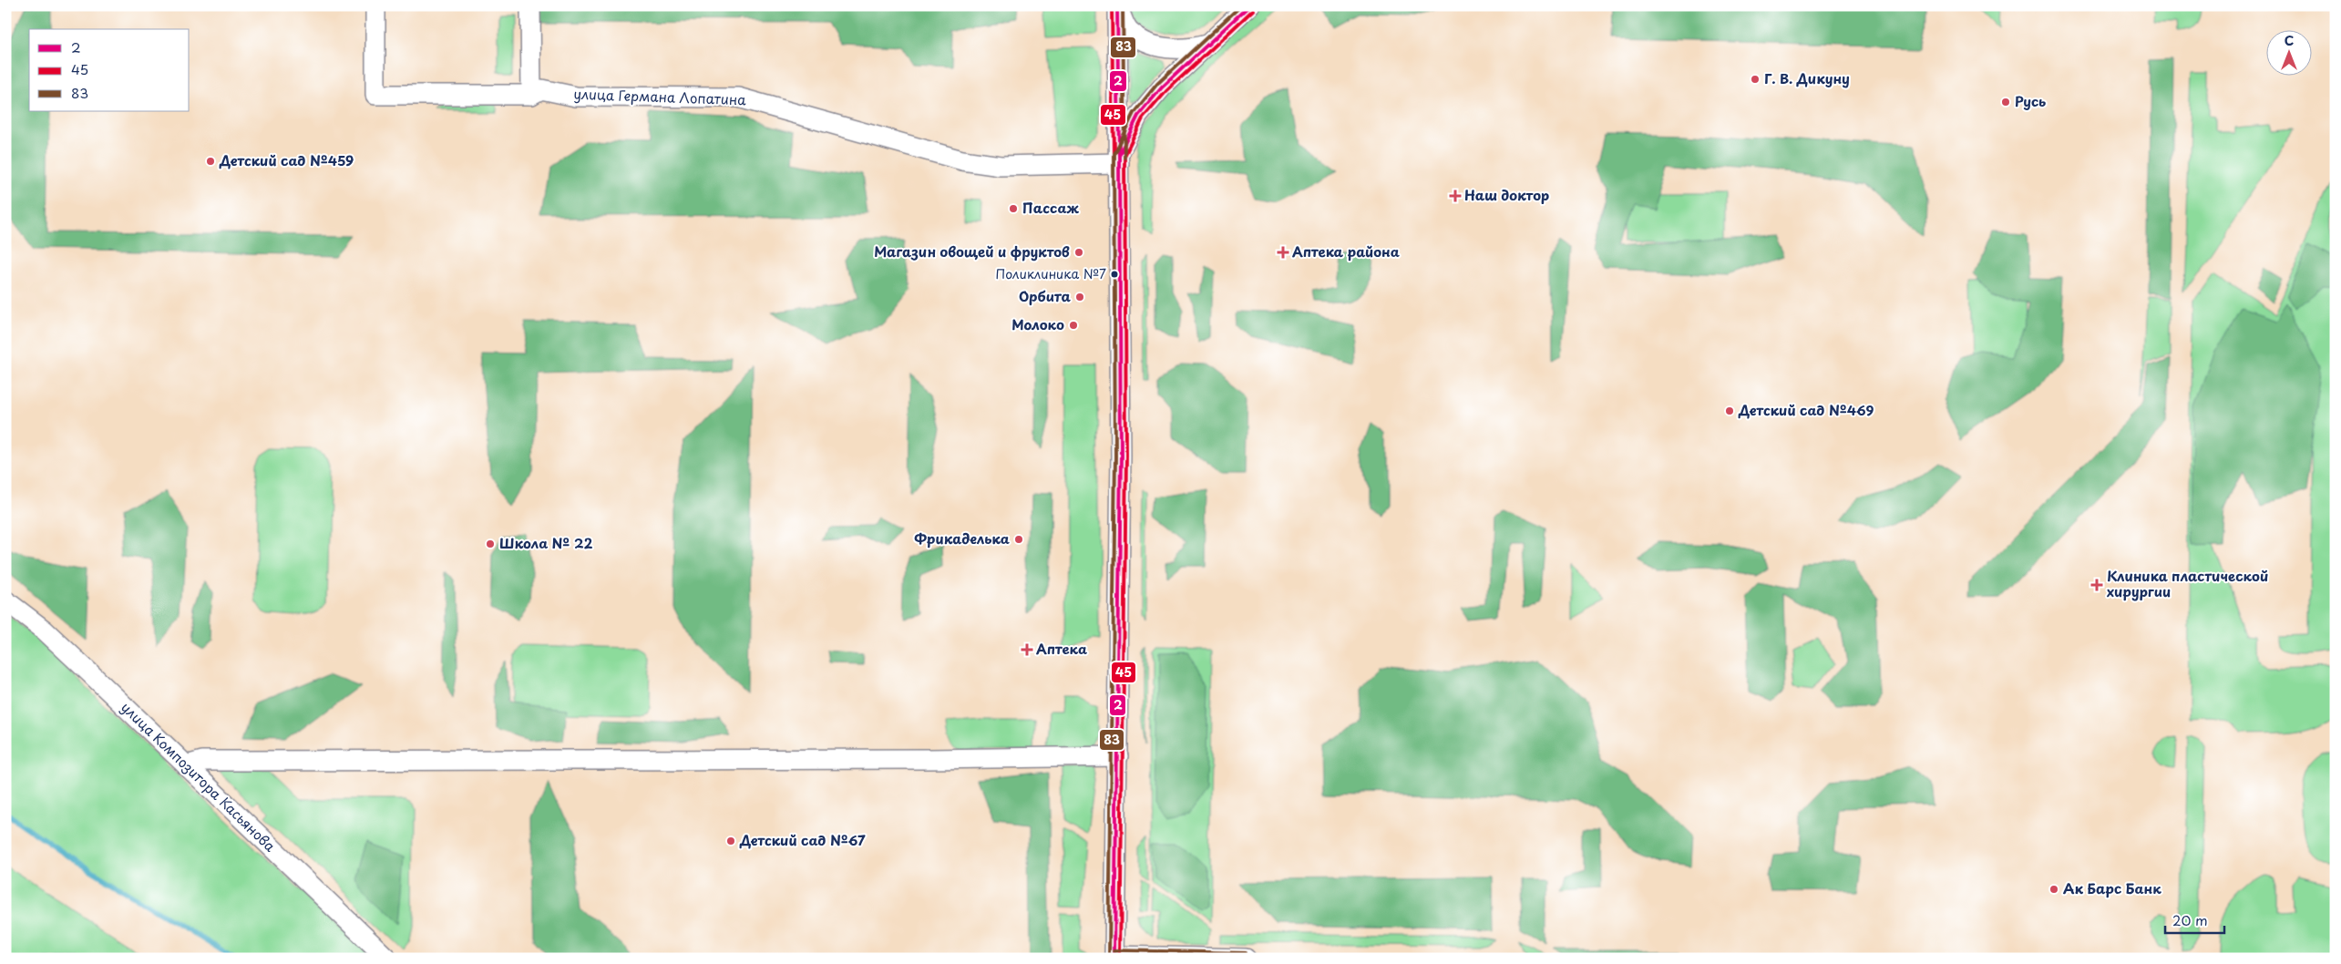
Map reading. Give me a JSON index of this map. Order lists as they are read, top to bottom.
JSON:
{
  "streets": {
    "street": ["улица Германа Лопатина", "улица Композитора Касьянова"]
  },
  "places": {
    "other": [
      "Г. В. Дикуну",
      "Русь",
      "Детский сад №459",
      "Пассаж",
      "Магазин овощей и фруктов",
      "Поликлиника №7",
      "Орбита",
      "Молоко",
      "Детский сад №469",
      "Фрикаделька",
      "Школа № 22",
      "Детский сад №67",
      "Ак Барс Банк"
    ],
    "health": [
      "Наш доктор",
      "Аптека района",
      "Клиника пластической хирургии",
      "Аптека"
    ]
  },
  "lines": ["transit line 2", "transit line 45", "transit line 83"],
  "legend": ["2", "45", "83"],
  "scale_bar": "20 m",
  "north": "top"
}
